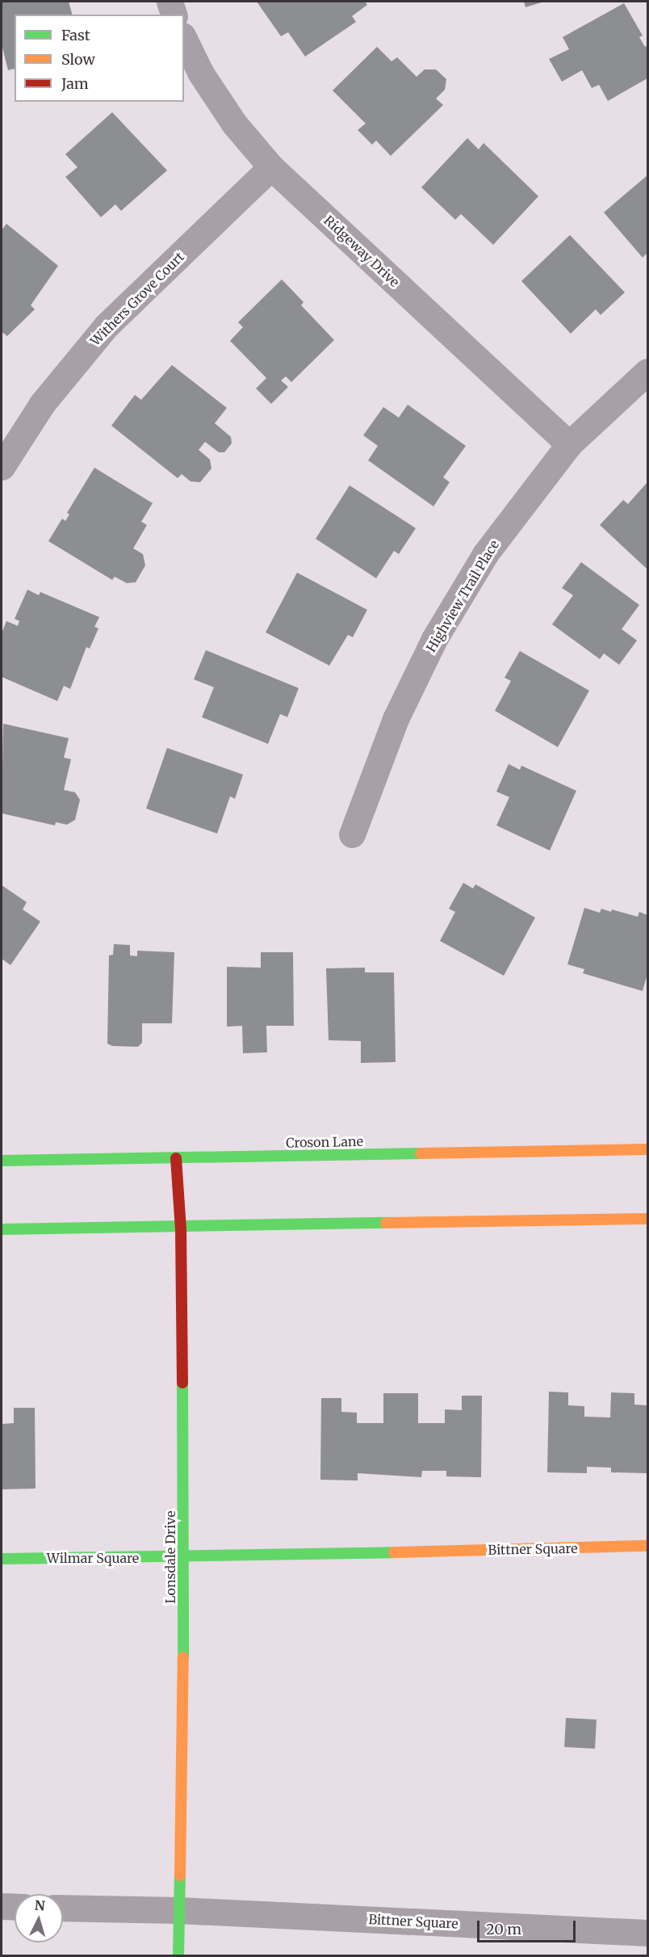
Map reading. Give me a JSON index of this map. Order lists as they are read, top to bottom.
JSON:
{
  "streets": {
    "street": [
      "Ridgeway Drive",
      "Withers Grove Court",
      "Highview Trail Place",
      "Croson Lane",
      "Bittner Square",
      "Lonsdale Drive",
      "Wilmar Square"
    ]
  },
  "crossings": [
    ["Ridgeway Drive", "Withers Grove Court"],
    ["Ridgeway Drive", "Highview Trail Place"],
    ["Croson Lane", "Lonsdale Drive"],
    ["Bittner Square", "Lonsdale Drive"],
    ["Bittner Square", "Wilmar Square"],
    ["Lonsdale Drive", "Wilmar Square"]
  ],
  "legend": ["Fast", "Slow", "Jam"],
  "scale_bar": "20 m",
  "north": "top"
}
